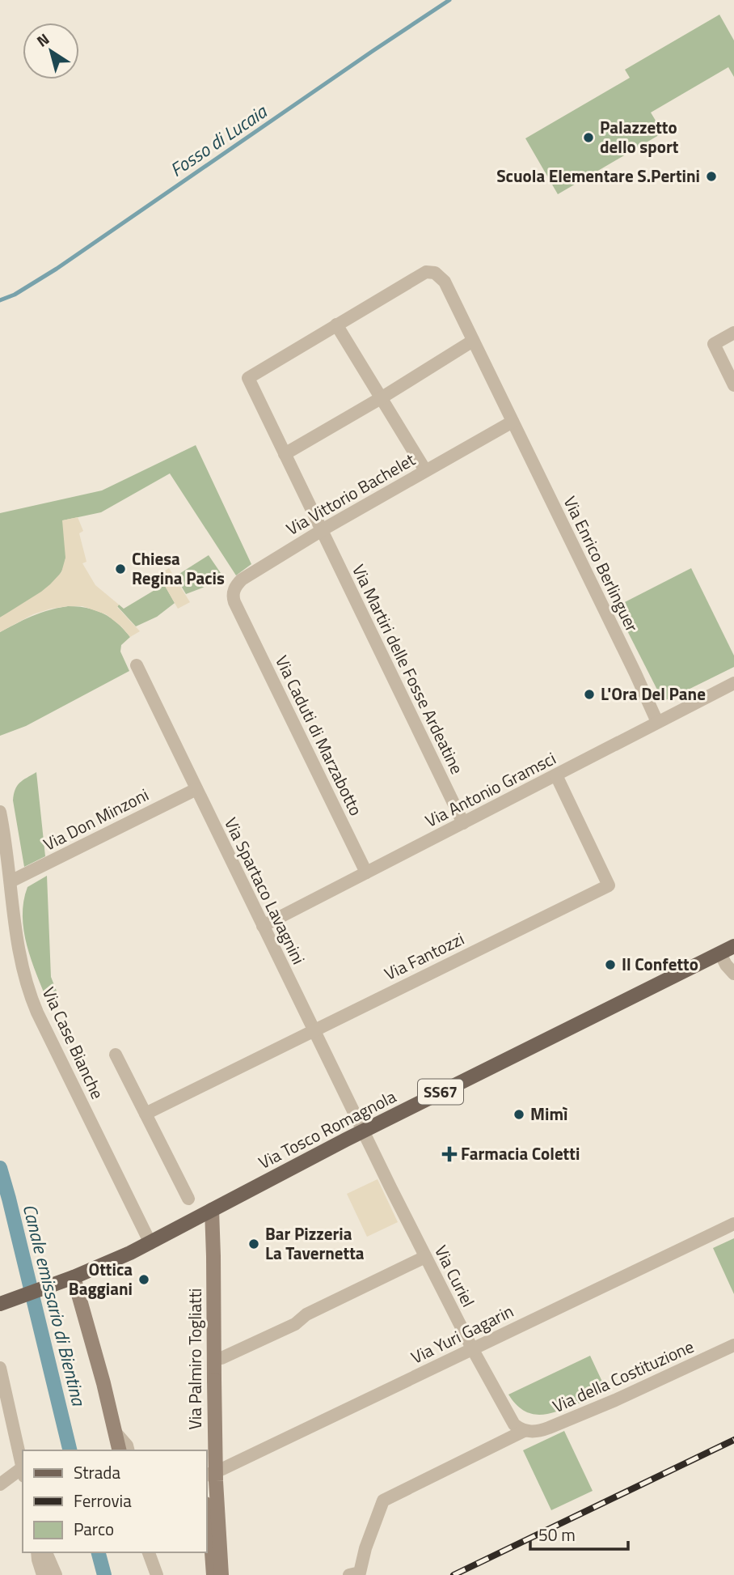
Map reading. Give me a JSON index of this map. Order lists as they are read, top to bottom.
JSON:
{
  "streets": {
    "main road": ["SS67", "Via Tosco Romagnola", "Via Palmiro Togliatti"],
    "street": [
      "Via Vittorio Bachelet",
      "Via Enrico Berlinguer",
      "Via Martiri delle Fosse Ardeatine",
      "Via Caduti di Marzabotto",
      "Via Antonio Gramsci",
      "Via Don Minzoni",
      "Via Spartaco Lavagnini",
      "Via Fantozzi",
      "Via Case Bianche",
      "Via Curiel",
      "Via Yuri Gagarin",
      "Via della Costituzione"
    ]
  },
  "crossings": [
    ["Via Vittorio Bachelet", "Via Enrico Berlinguer"],
    ["Via Vittorio Bachelet", "Via Martiri delle Fosse Ardeatine"],
    ["Via Vittorio Bachelet", "Via Caduti di Marzabotto"],
    ["Via Enrico Berlinguer", "Via Martiri delle Fosse Ardeatine"],
    ["Via Enrico Berlinguer", "Via Antonio Gramsci"],
    ["Via Martiri delle Fosse Ardeatine", "Via Antonio Gramsci"],
    ["Via Caduti di Marzabotto", "Via Antonio Gramsci"],
    ["Via Antonio Gramsci", "Via Spartaco Lavagnini"],
    ["Via Antonio Gramsci", "Via Fantozzi"],
    ["Via Don Minzoni", "Via Spartaco Lavagnini"],
    ["Via Don Minzoni", "Via Case Bianche"],
    ["Via Spartaco Lavagnini", "Via Fantozzi"],
    ["Via Spartaco Lavagnini", "Via Tosco Romagnola"],
    ["Via Spartaco Lavagnini", "Via Curiel"],
    ["Via Case Bianche", "Via Tosco Romagnola"],
    ["SS67", "Via Tosco Romagnola"],
    ["Via Tosco Romagnola", "Via Curiel"],
    ["Via Tosco Romagnola", "Via Palmiro Togliatti"],
    ["Via Curiel", "Via Yuri Gagarin"],
    ["Via Curiel", "Via della Costituzione"]
  ],
  "water": ["Fosso di Lucaia", "Canale emissario di Bientina"],
  "places": {
    "other": [
      "Palazzetto dello sport",
      "Scuola Elementare S.Pertini",
      "Chiesa Regina Pacis",
      "L'Ora Del Pane",
      "Il Confetto",
      "Mimì",
      "Bar Pizzeria La Tavernetta",
      "Ottica Baggiani"
    ],
    "health": ["Farmacia Coletti"]
  },
  "legend": ["Strada", "Ferrovia", "Parco"],
  "scale_bar": "50 m",
  "north": "top left"
}
